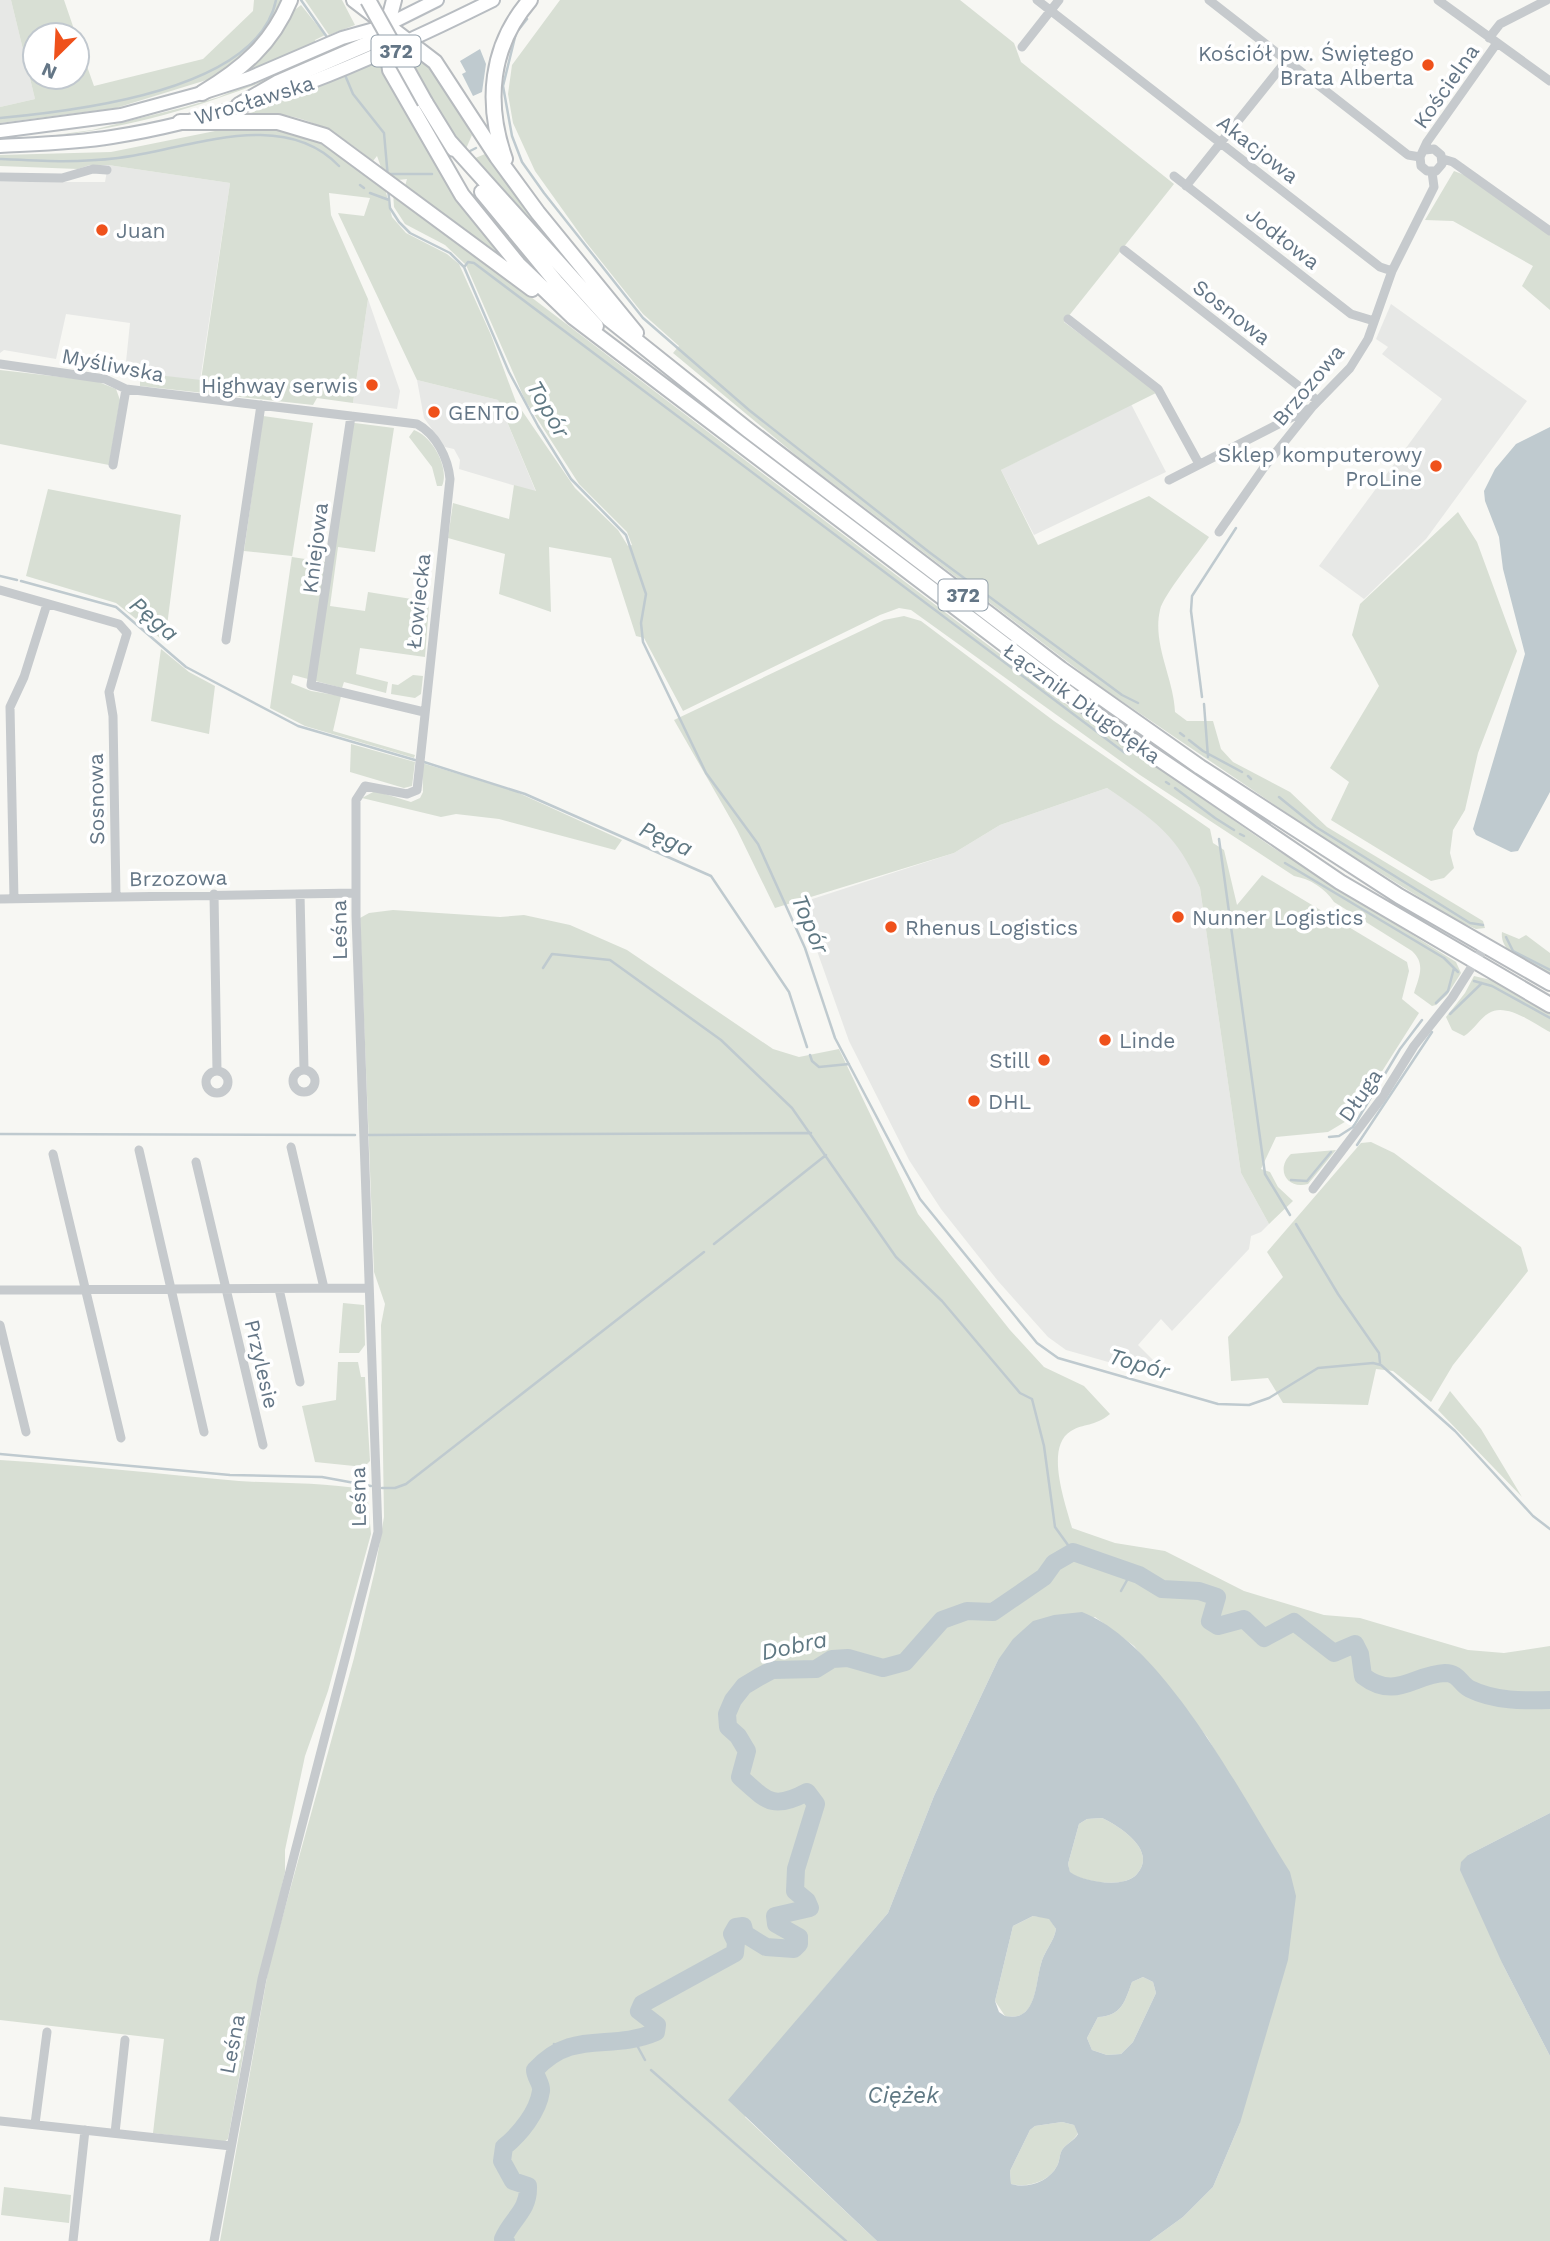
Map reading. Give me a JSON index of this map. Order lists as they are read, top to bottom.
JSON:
{
  "streets": {
    "main road": ["372", "Wrocławska", "Łącznik Długołęka"],
    "street": [
      "Kościelna",
      "Akacjowa",
      "Jodłowa",
      "Sosnowa",
      "Myśliwska",
      "Brzozowa",
      "Kniejowa",
      "Łowiecka",
      "Leśna",
      "Długa",
      "Przylesie"
    ]
  },
  "crossings": [
    ["372", "Łącznik Długołęka"],
    ["Kościelna", "Brzozowa"],
    ["Akacjowa", "Brzozowa"],
    ["Jodłowa", "Brzozowa"],
    ["Sosnowa", "Brzozowa"],
    ["Myśliwska", "Kniejowa"],
    ["Myśliwska", "Łowiecka"],
    ["Brzozowa", "Leśna"],
    ["Kniejowa", "Łowiecka"],
    ["Łowiecka", "Leśna"],
    ["Łącznik Długołęka", "Długa"],
    ["Leśna", "Przylesie"]
  ],
  "water": [
    "Topór",
    "Pęga",
    "Dobra",
    "Ciężek"
  ],
  "places": [
    "Kościół pw. Świętego Brata Alberta",
    "Juan",
    "Highway serwis",
    "GENTO",
    "Sklep komputerowy ProLine",
    "Nunner Logistics",
    "Rhenus Logistics",
    "Linde",
    "Still",
    "DHL"
  ],
  "north": "bottom left"
}
